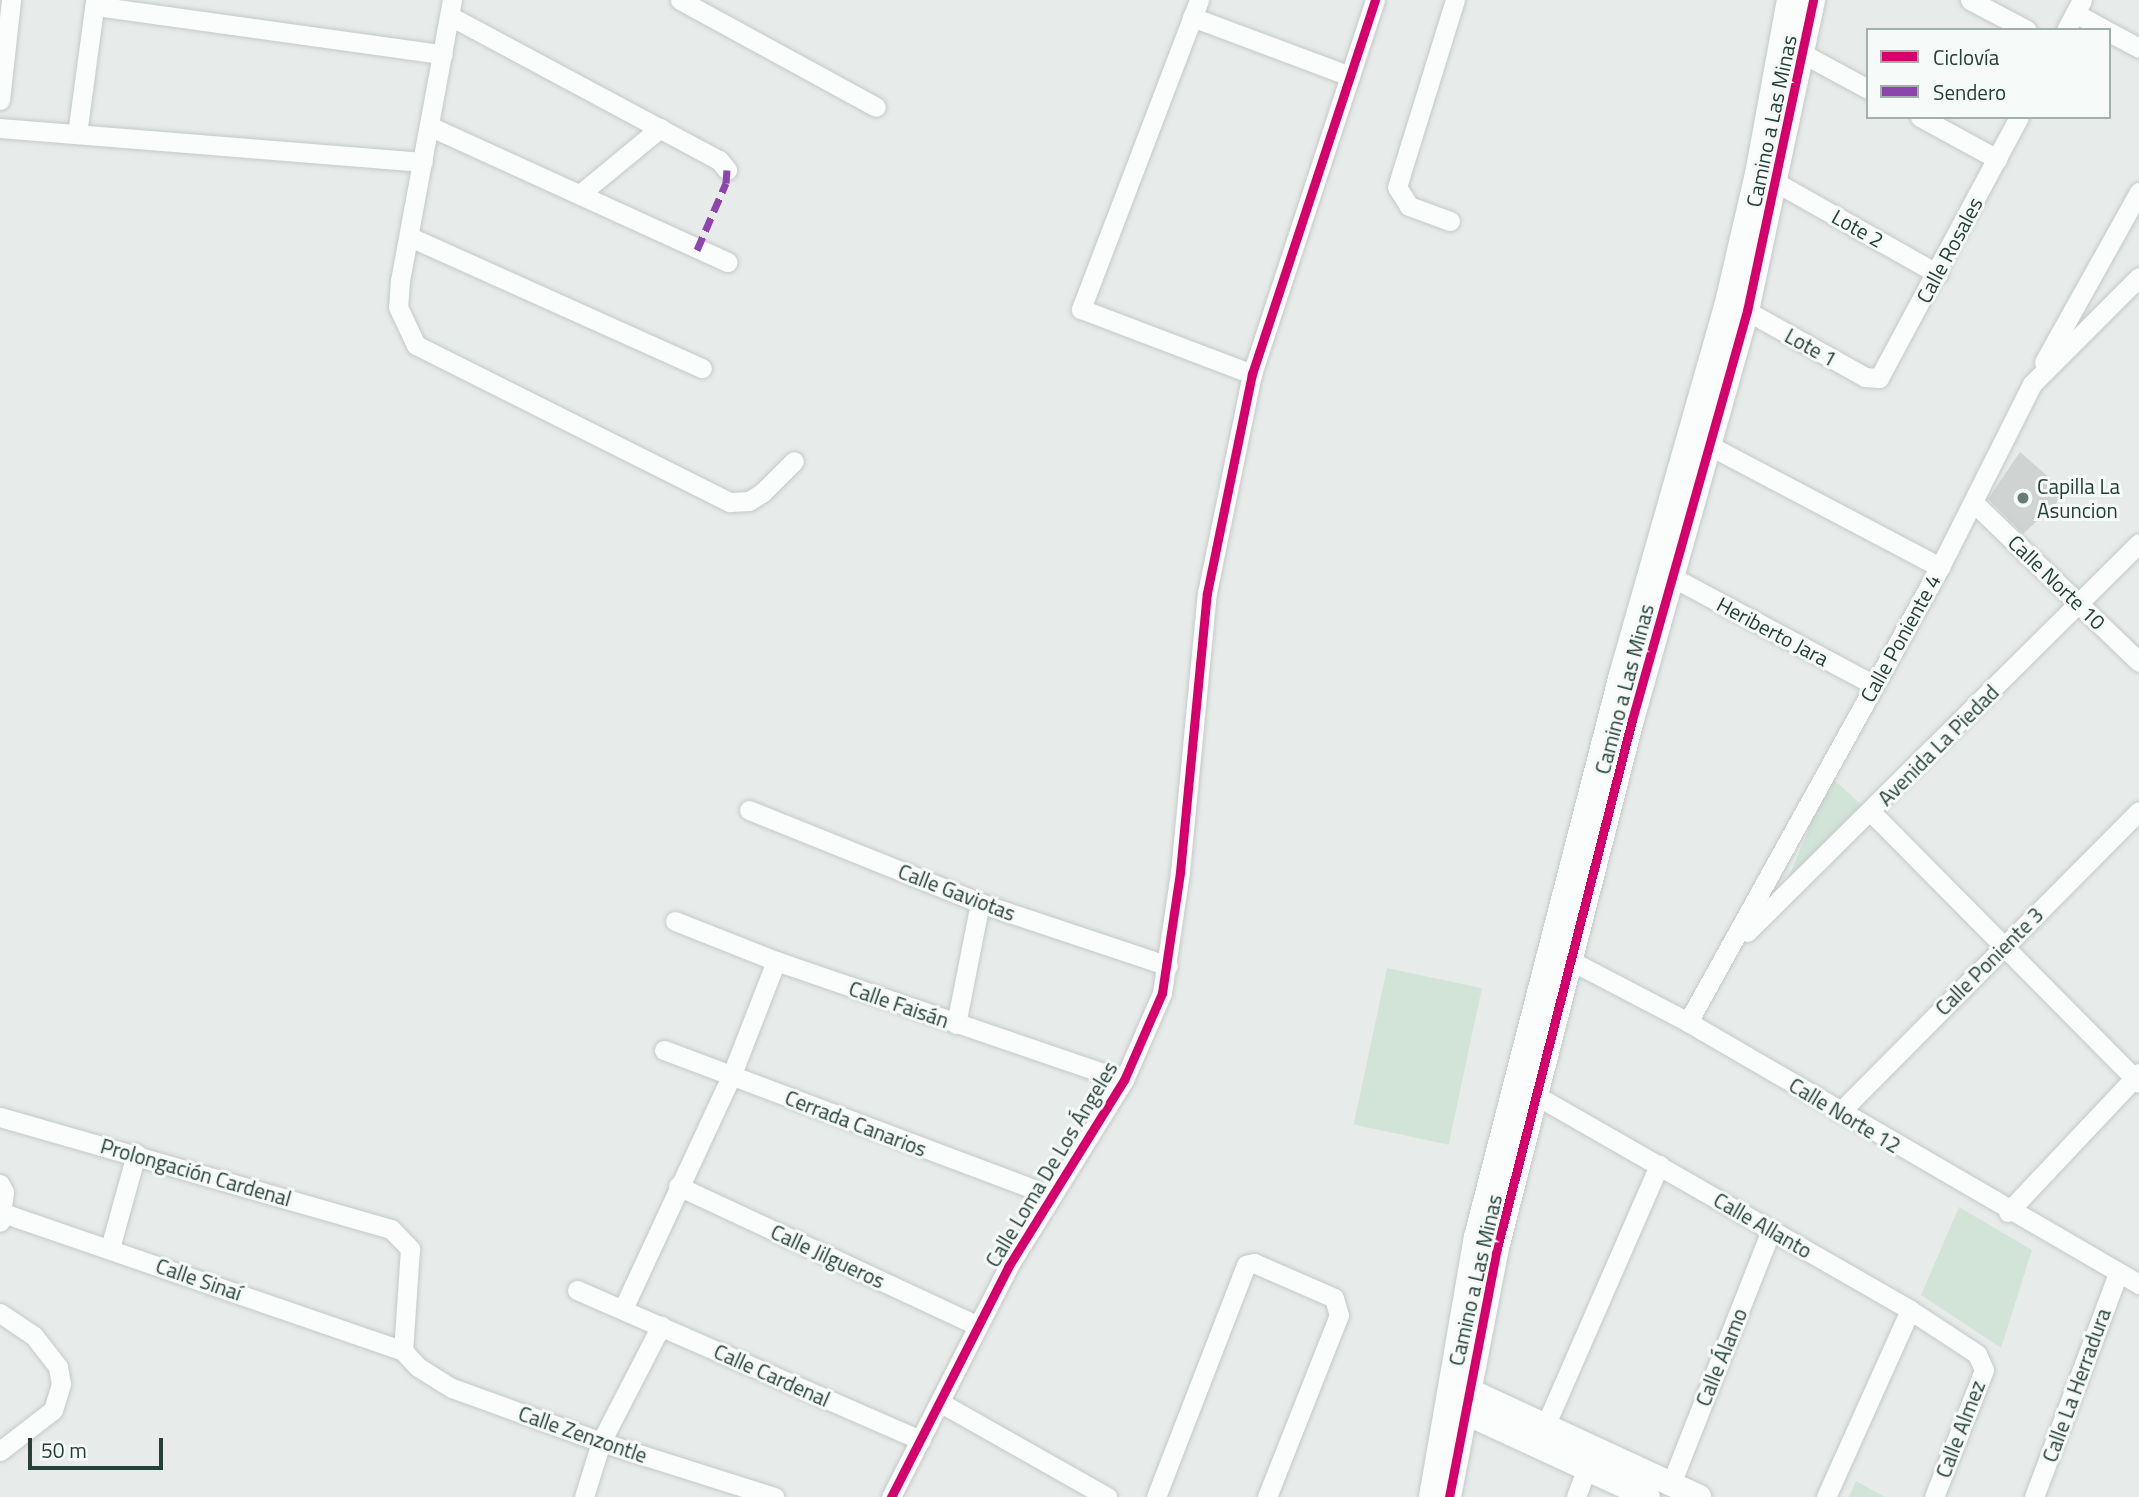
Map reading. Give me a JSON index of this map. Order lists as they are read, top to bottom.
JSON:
{
  "streets": {
    "street": [
      "Camino a Las Minas",
      "Lote 2",
      "Calle Rosales",
      "Lote 1",
      "Calle Norte 10",
      "Heriberto Jara",
      "Calle Poniente 4",
      "Avenida La Piedad",
      "Calle Gaviotas",
      "Calle Poniente 3",
      "Calle Faisán",
      "Calle Norte 12",
      "Cerrada Canarios",
      "Calle Loma De Los Ángeles",
      "Prolongación Cardenal",
      "Calle Allanto",
      "Calle Jilgueros",
      "Calle Sinaí",
      "Calle Álamo",
      "Calle Cardenal",
      "Calle La Herradura",
      "Calle Almez",
      "Calle Zenzontle"
    ]
  },
  "crossings": [
    ["Camino a Las Minas", "Lote 2"],
    ["Camino a Las Minas", "Lote 1"],
    ["Camino a Las Minas", "Heriberto Jara"],
    ["Camino a Las Minas", "Calle Norte 12"],
    ["Camino a Las Minas", "Calle Allanto"],
    ["Lote 2", "Calle Rosales"],
    ["Calle Rosales", "Lote 1"],
    ["Calle Norte 10", "Calle Poniente 4"],
    ["Calle Norte 10", "Avenida La Piedad"],
    ["Heriberto Jara", "Calle Poniente 4"],
    ["Calle Poniente 4", "Avenida La Piedad"],
    ["Calle Poniente 4", "Calle Norte 12"],
    ["Calle Gaviotas", "Calle Loma De Los Ángeles"],
    ["Calle Poniente 3", "Calle Norte 12"],
    ["Calle Faisán", "Calle Loma De Los Ángeles"],
    ["Calle Norte 12", "Calle La Herradura"],
    ["Cerrada Canarios", "Calle Loma De Los Ángeles"],
    ["Calle Loma De Los Ángeles", "Calle Jilgueros"],
    ["Calle Loma De Los Ángeles", "Calle Cardenal"],
    ["Prolongación Cardenal", "Calle Sinaí"],
    ["Prolongación Cardenal", "Calle Zenzontle"],
    ["Calle Allanto", "Calle Álamo"],
    ["Calle Allanto", "Calle Almez"],
    ["Calle Sinaí", "Calle Zenzontle"]
  ],
  "places": ["Capilla La Asuncion"],
  "legend": ["Ciclovía", "Sendero"],
  "scale_bar": "50 m"
}
